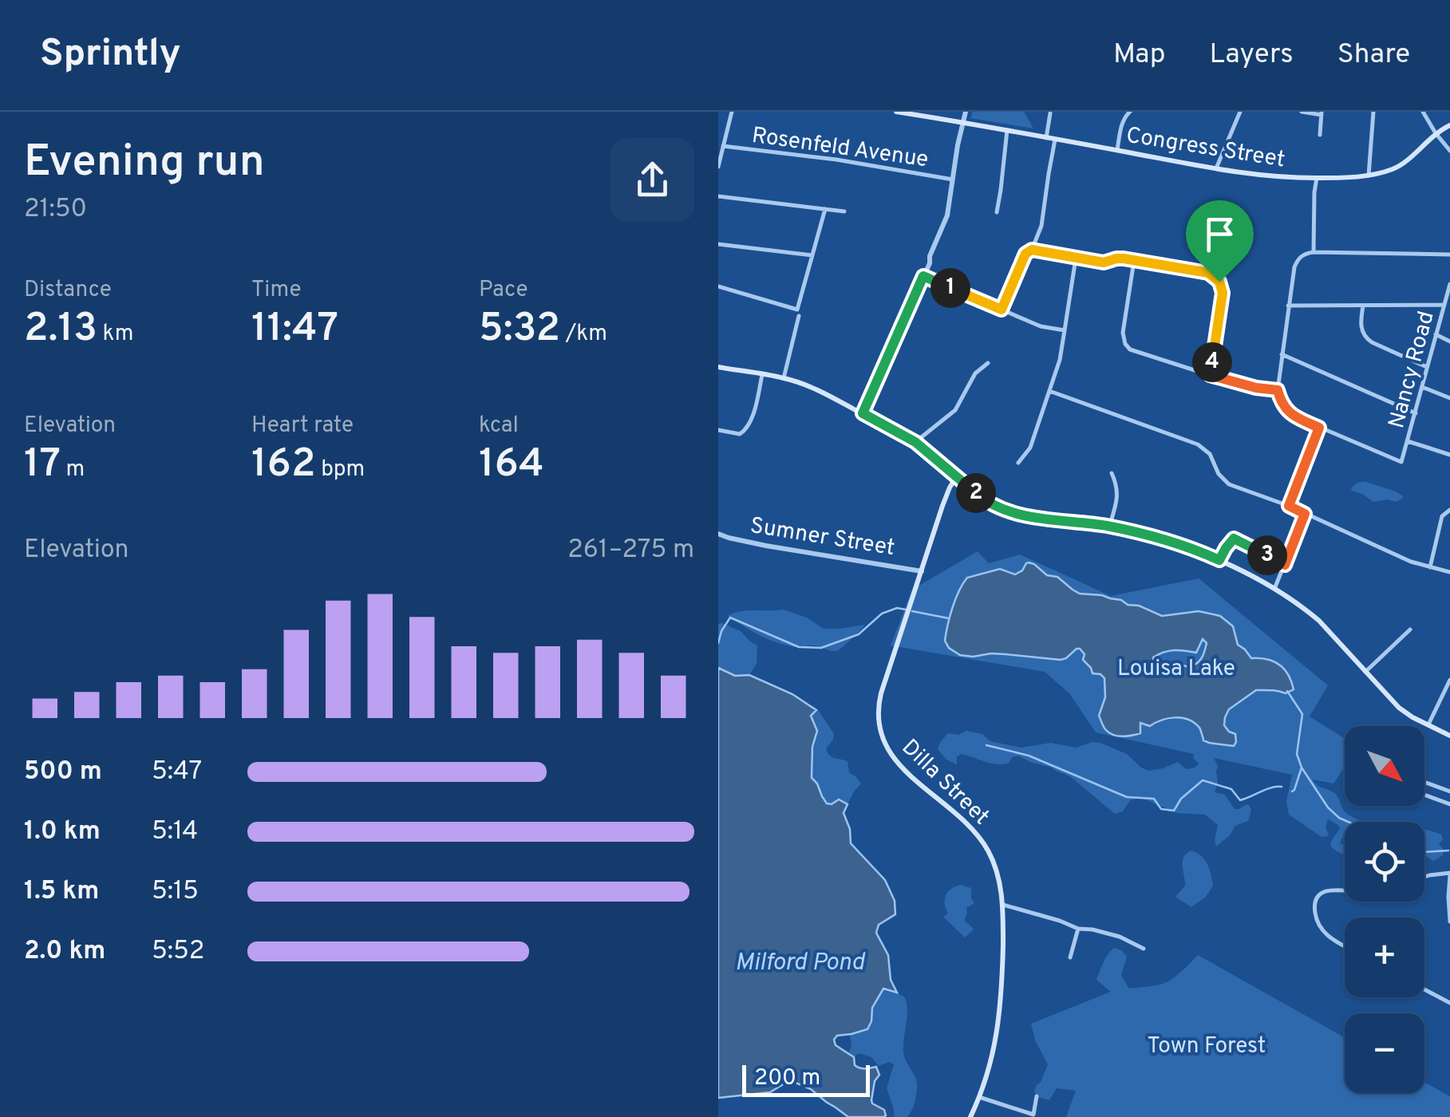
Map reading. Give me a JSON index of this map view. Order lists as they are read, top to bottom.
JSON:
{
  "streets": {
    "main road": ["Congress Street", "Dilla Street"],
    "street": ["Rosenfeld Avenue", "Nancy Road", "Sumner Street"]
  },
  "crossings": [
    ["Sumner Street", "Dilla Street"]
  ],
  "water": ["Milford Pond"],
  "parks": ["Louisa Lake", "Town Forest"],
  "scale_bar": "200 m",
  "north": "bottom right",
  "page": {
    "header": "Sprintly",
    "nav": ["Map", "Layers", "Share"],
    "heading": ["Evening run", "21:50"],
    "stats": [
      ["Distance", "2.13 km"],
      ["Time", "11:47"],
      ["Pace", "5:32 /km"],
      ["Elevation", "17 m"],
      ["Heart rate", "162 bpm"],
      ["kcal", "164"]
    ],
    "pins": [
      "1",
      "4",
      "2",
      "3"
    ],
    "chart": ["Elevation", "261–275 m"],
    "map_buttons": ["+", "−"],
    "list": [
      {
        "name": "500 m",
        "note": "5:47"
      },
      {
        "name": "1.0 km",
        "note": "5:14"
      },
      {
        "name": "1.5 km",
        "note": "5:15"
      },
      {
        "name": "2.0 km",
        "note": "5:52"
      }
    ],
    "scale": "200 m"
  }
}
